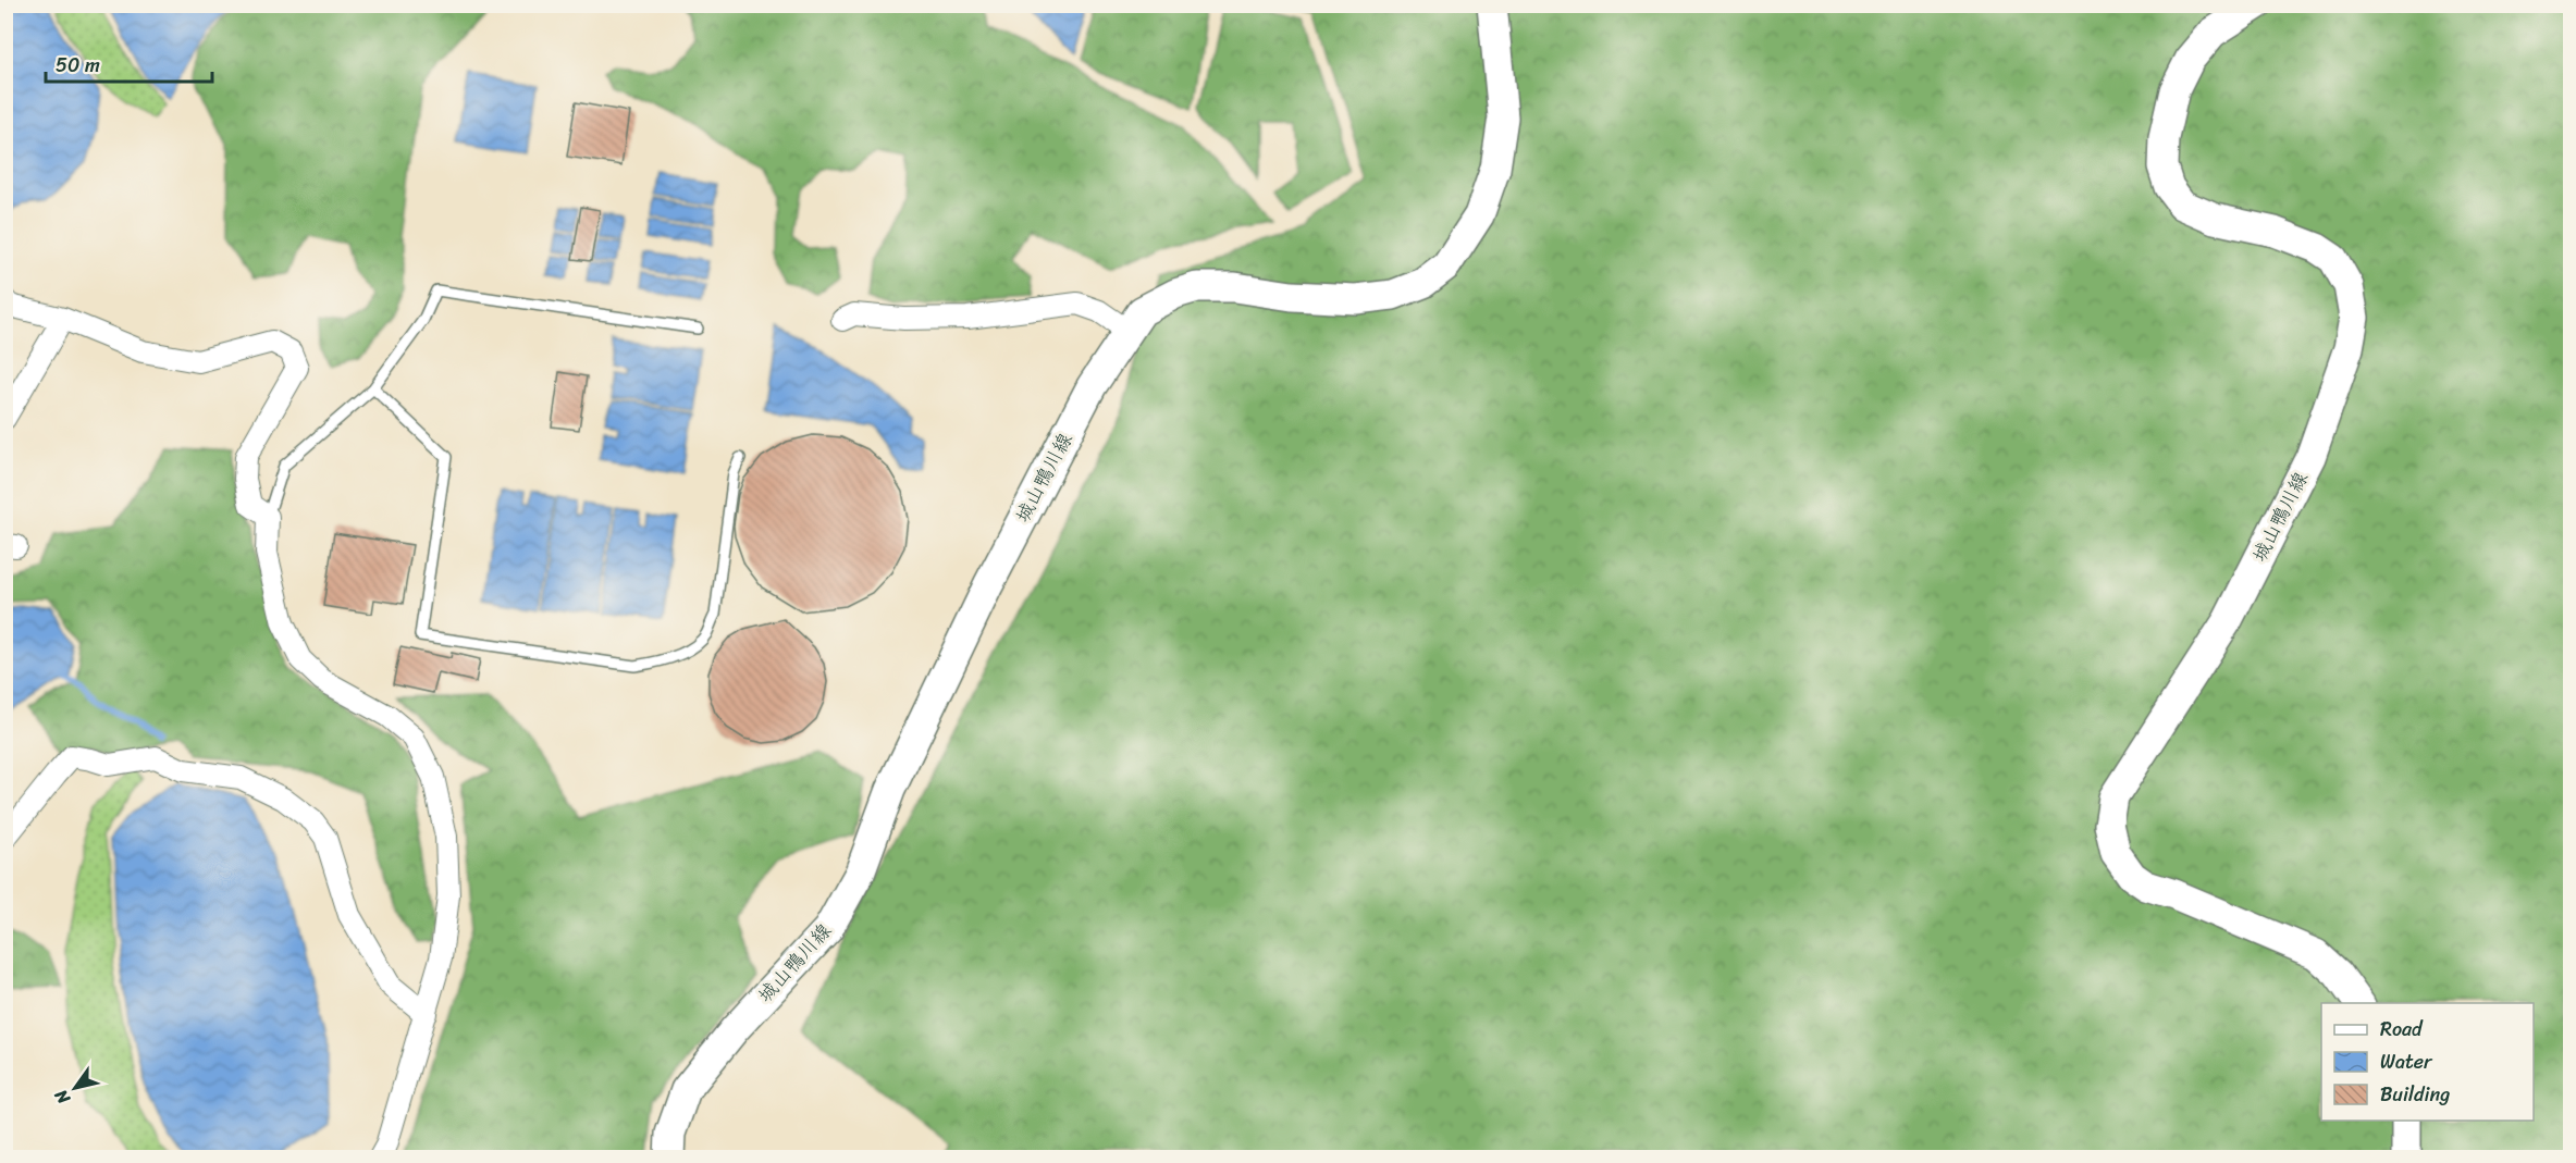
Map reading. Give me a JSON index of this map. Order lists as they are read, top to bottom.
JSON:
{
  "streets": {
    "main road": ["城山鴨川線"]
  },
  "legend": ["Road", "Water", "Building"],
  "scale_bar": "50 m",
  "north": "bottom left"
}
